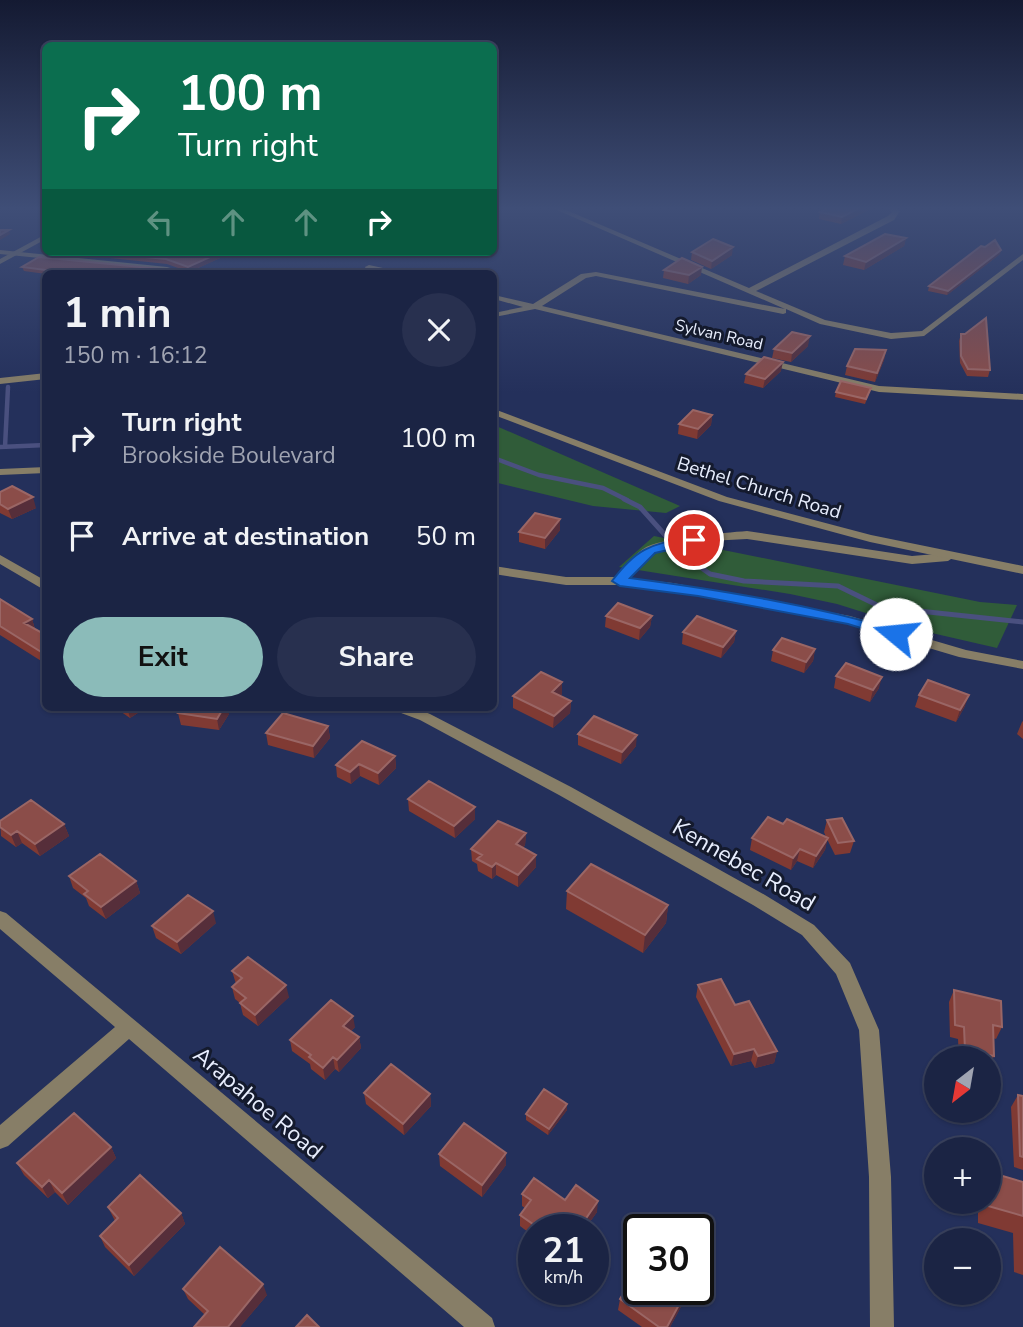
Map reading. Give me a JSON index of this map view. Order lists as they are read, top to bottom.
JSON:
{
  "streets": {
    "street": [
      "Sylvan Road",
      "Bethel Church Road",
      "Kennebec Road",
      "Arapahoe Road"
    ]
  },
  "north": "bottom left",
  "page": {
    "turn": ["100 m", "Turn right"],
    "heading": ["1 min", "150 m · 16:12"],
    "list": [
      {
        "name": "Turn right",
        "note": "Brookside Boulevard",
        "value": "100 m"
      },
      {
        "name": "Arrive at destination",
        "value": "50 m"
      }
    ],
    "buttons": ["Exit", "Share"],
    "map_buttons": ["+", "−"],
    "speed": "21 km/h",
    "limit": "30"
  }
}
